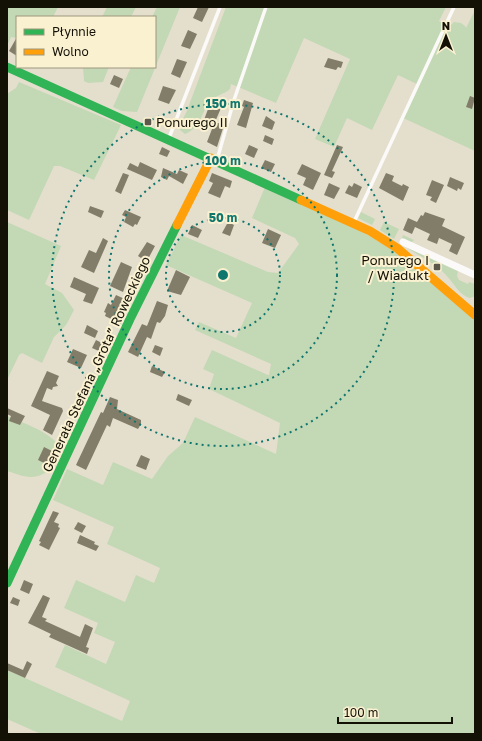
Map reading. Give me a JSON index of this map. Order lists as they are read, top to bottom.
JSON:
{
  "streets": {
    "street": ["Generała Stefana „Grota” Roweckiego"]
  },
  "places": {
    "transit": ["Ponurego II", "Ponurego I / Wiadukt"]
  },
  "legend": ["Płynnie", "Wolno"],
  "scale_bar": "100 m",
  "north": "top",
  "rings": ["150 m", "100 m", "50 m"]
}
